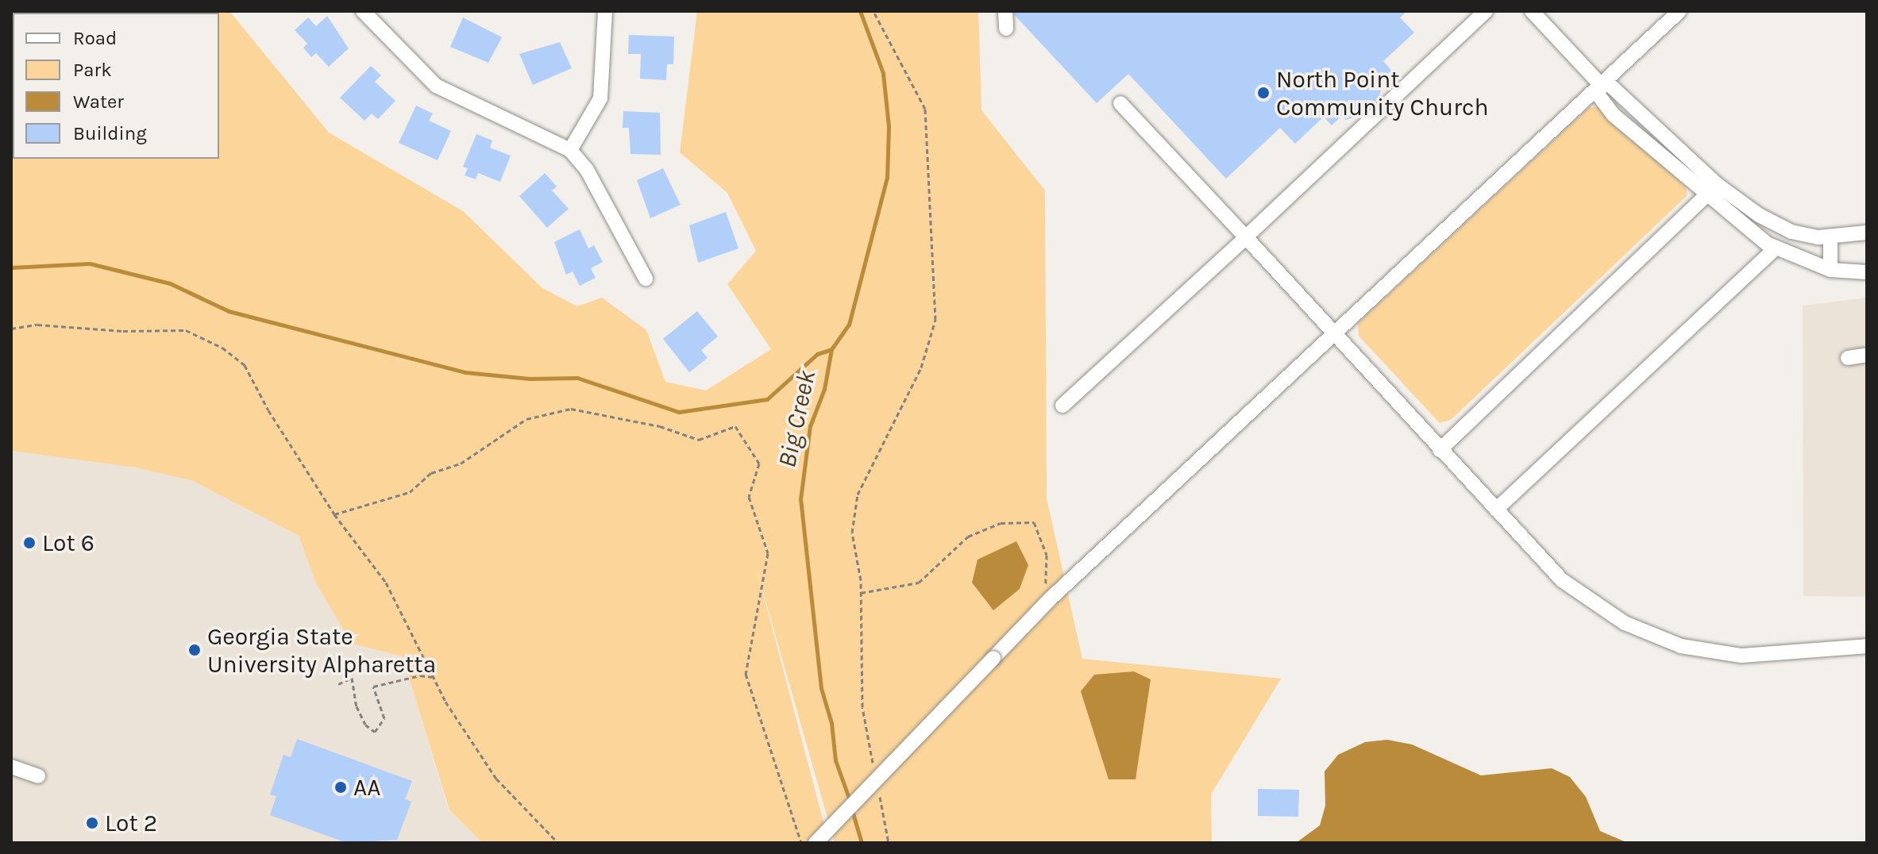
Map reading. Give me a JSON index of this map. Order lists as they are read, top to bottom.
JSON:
{
  "water": ["Big Creek"],
  "places": [
    "North Point Community Church",
    "Lot 6",
    "Georgia State University Alpharetta",
    "AA",
    "Lot 2"
  ],
  "legend": [
    "Road",
    "Park",
    "Water",
    "Building"
  ]
}
